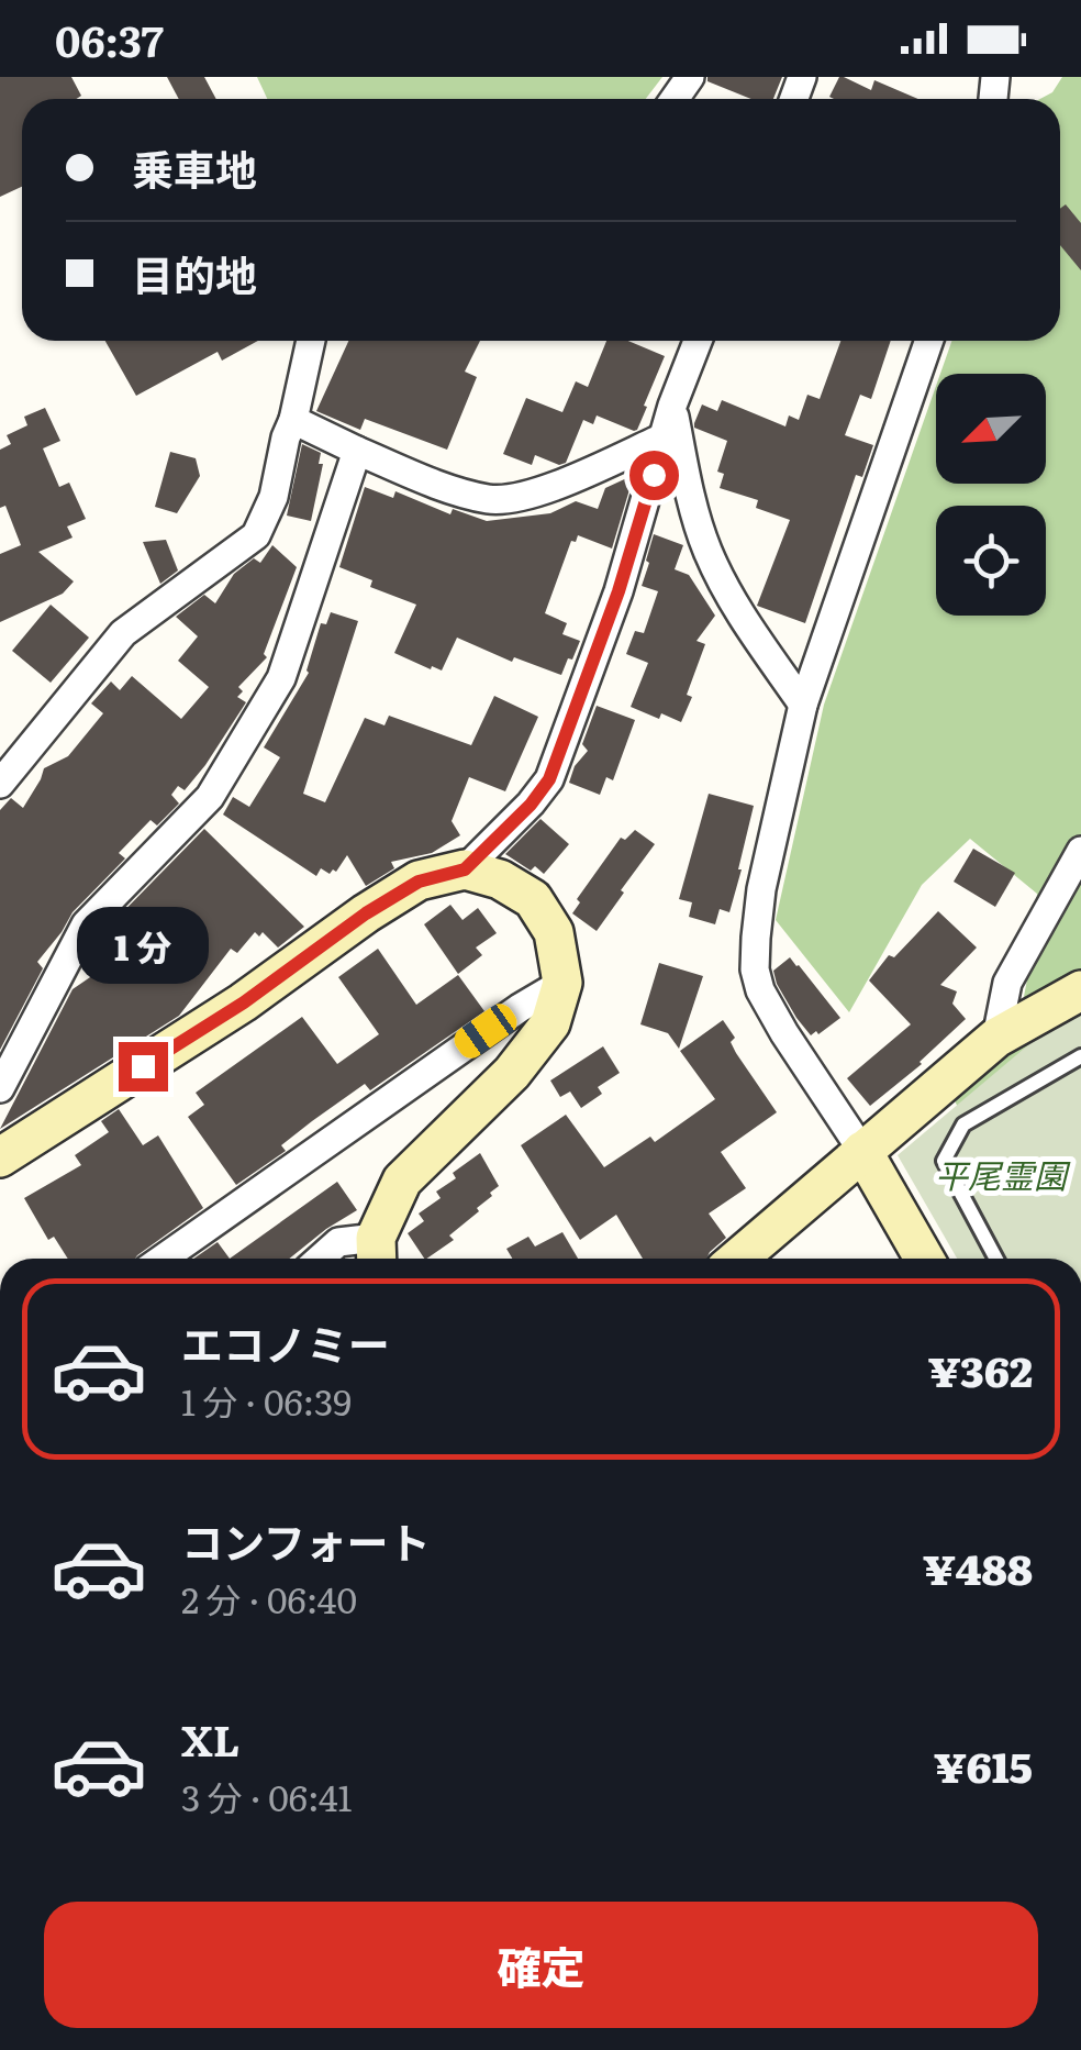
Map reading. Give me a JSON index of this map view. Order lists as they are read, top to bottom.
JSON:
{
  "parks": ["平尾霊園"],
  "north": "bottom left",
  "page": {
    "status": "06:37",
    "banner": ["乗車地", "目的地"],
    "bubble": "1 分",
    "list": [
      {
        "name": "エコノミー",
        "note": "1 分 · 06:39",
        "value": "¥362"
      },
      {
        "name": "コンフォート",
        "note": "2 分 · 06:40",
        "value": "¥488"
      },
      {
        "name": "XL",
        "note": "3 分 · 06:41",
        "value": "¥615"
      }
    ],
    "buttons": "確定"
  }
}
